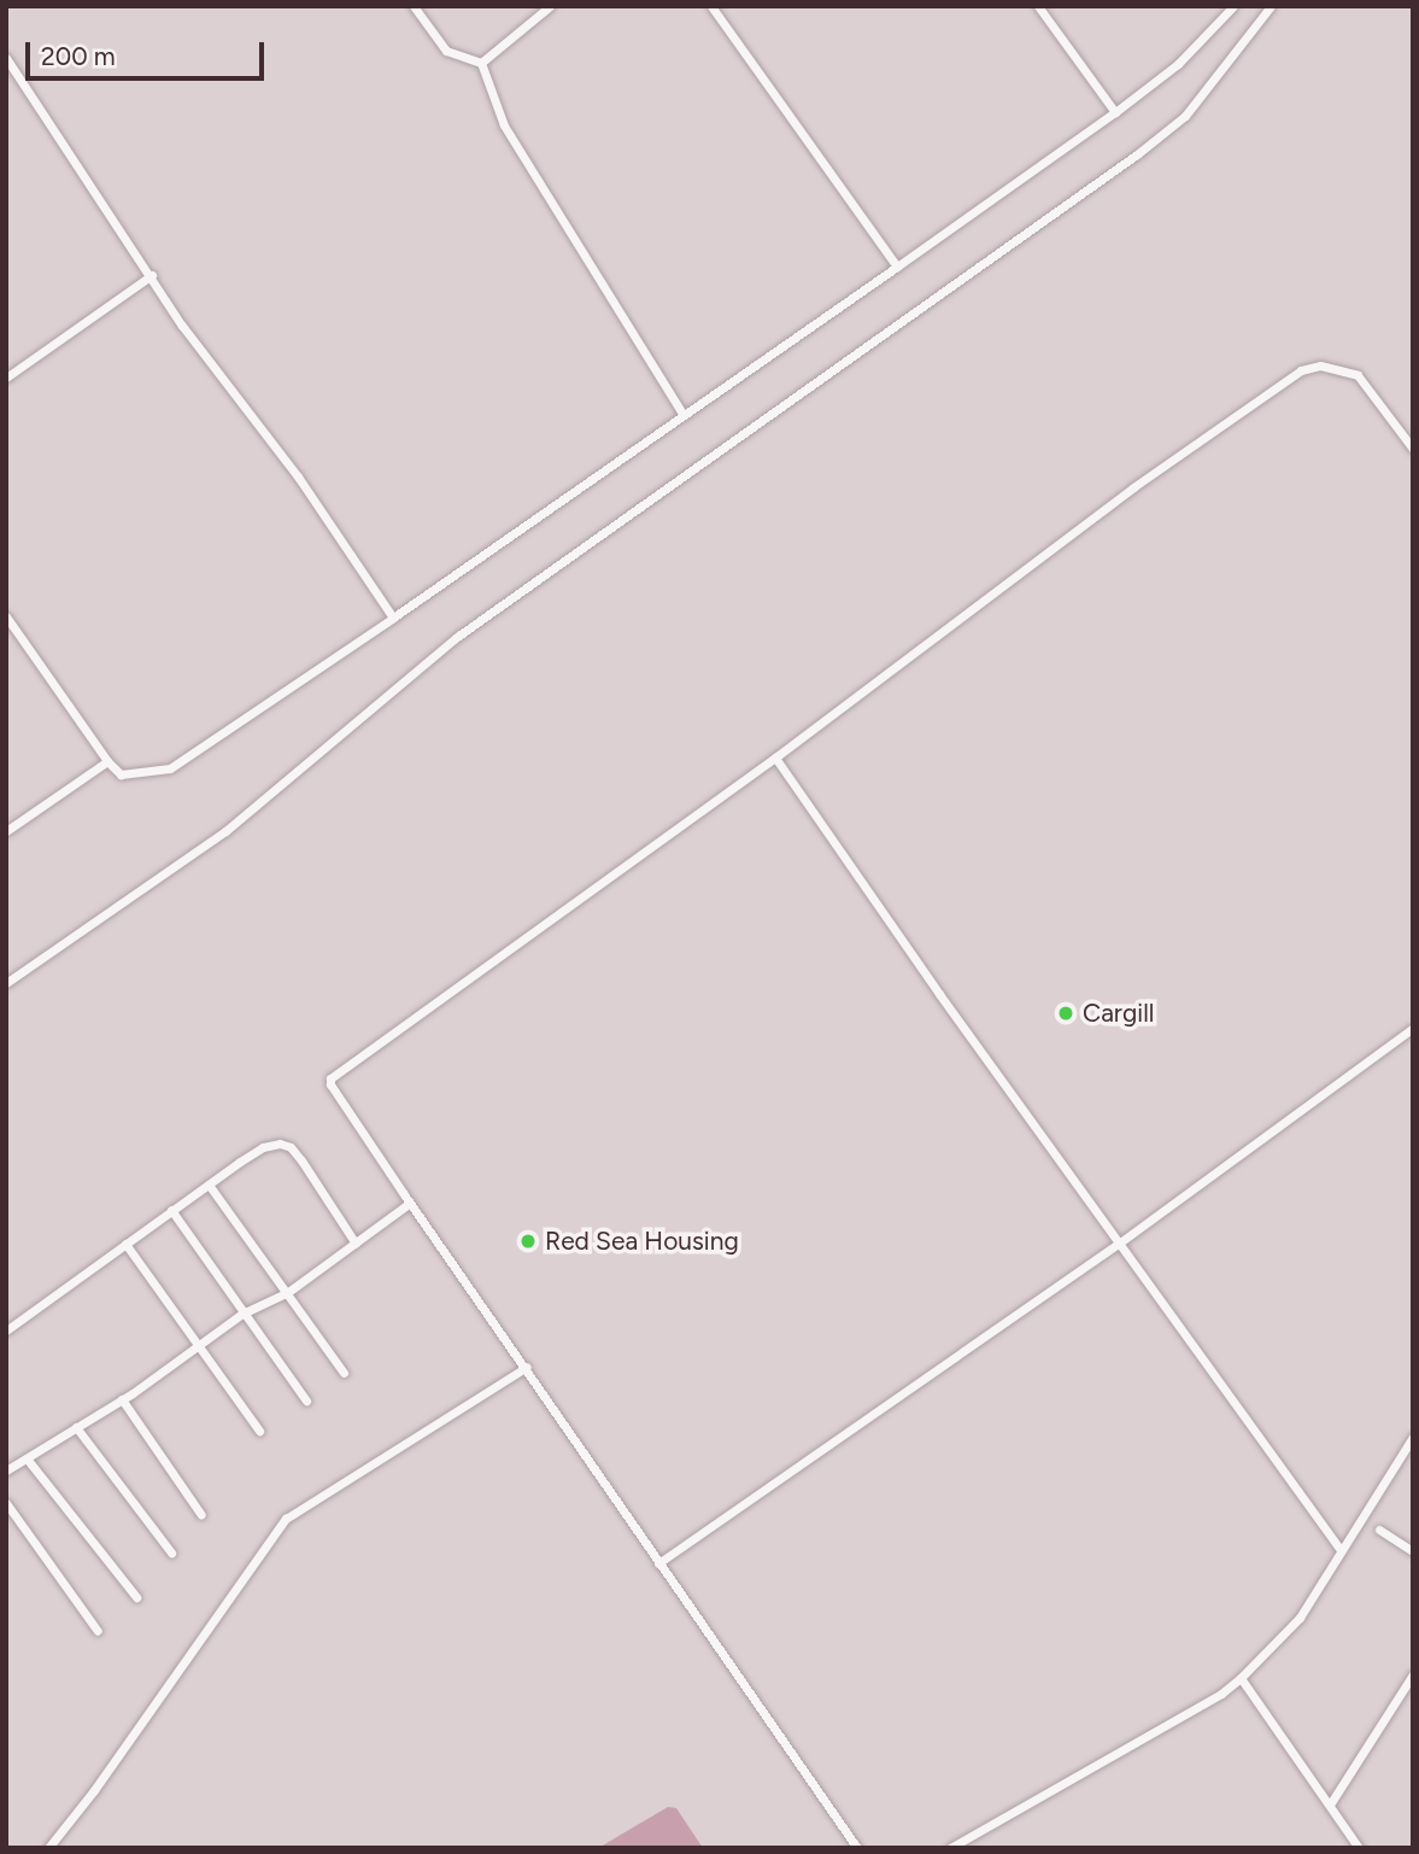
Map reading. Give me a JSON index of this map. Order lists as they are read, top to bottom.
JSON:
{
  "places": ["Cargill", "Red Sea Housing"],
  "scale_bar": "200 m"
}
